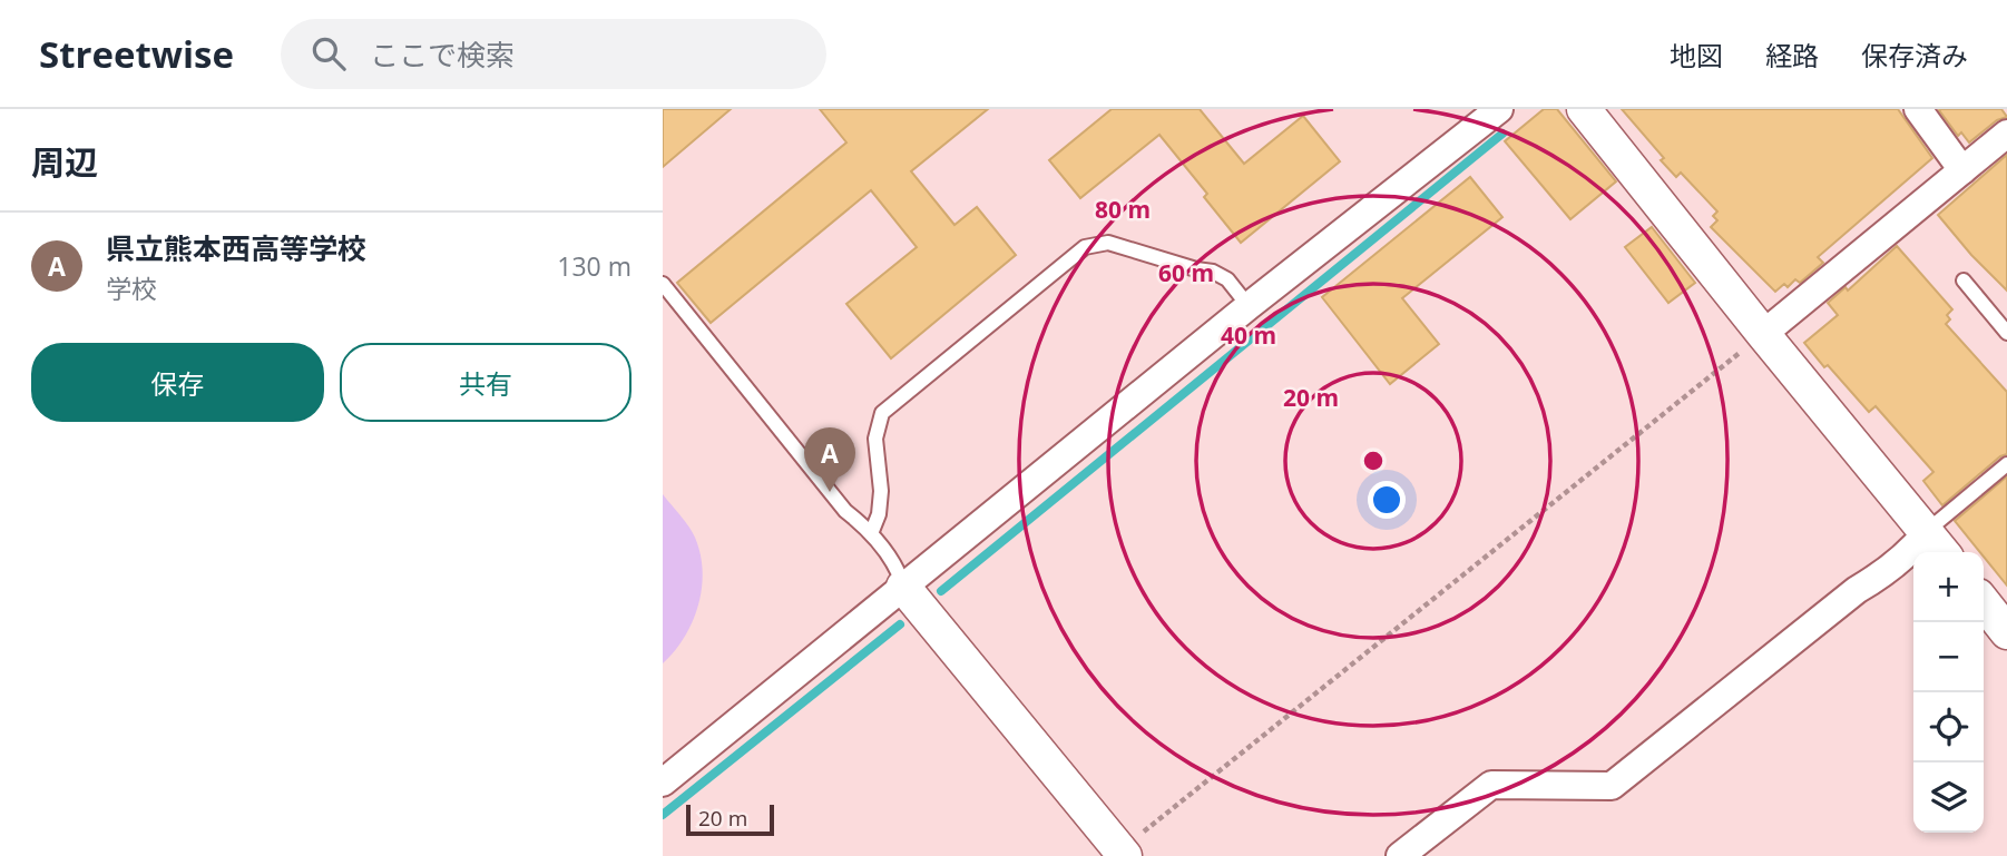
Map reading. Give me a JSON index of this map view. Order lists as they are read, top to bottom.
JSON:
{
  "scale_bar": "20 m",
  "page": {
    "header": "Streetwise",
    "search": "ここで検索",
    "nav": ["地図", "経路", "保存済み"],
    "heading": "周辺",
    "list": [
      {
        "mark": "A",
        "name": "県立熊本西高等学校",
        "note": "学校",
        "value": "130 m"
      }
    ],
    "buttons": ["保存", "共有"],
    "pins": "A",
    "map_buttons": ["+", "−"],
    "scale": "20 m"
  },
  "rings": [
    "80 m",
    "60 m",
    "40 m",
    "20 m"
  ]
}
